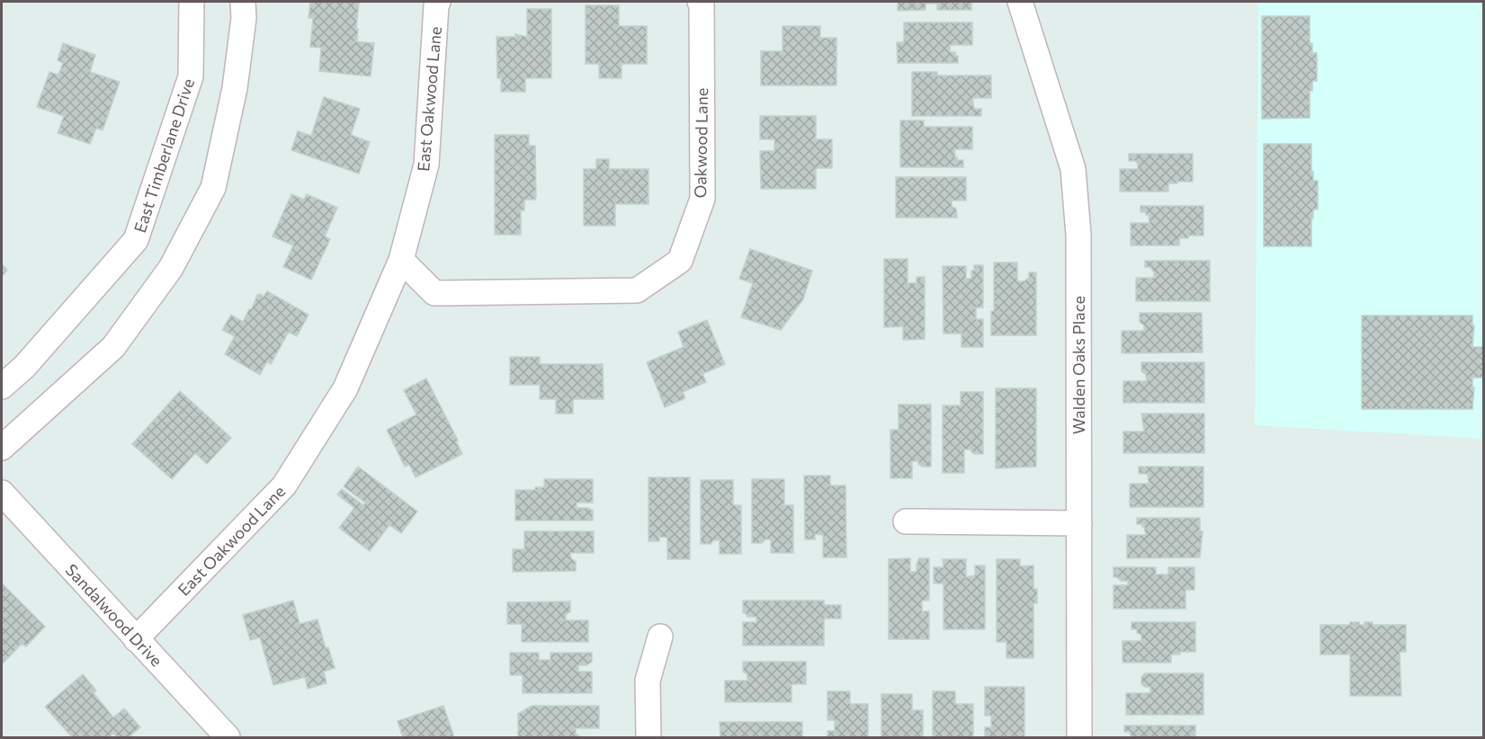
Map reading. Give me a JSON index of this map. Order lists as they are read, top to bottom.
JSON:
{
  "streets": {
    "street": [
      "East Oakwood Lane",
      "Oakwood Lane",
      "East Timberlane Drive",
      "Walden Oaks Place",
      "Sandalwood Drive"
    ]
  },
  "crossings": [
    ["East Oakwood Lane", "Oakwood Lane"],
    ["East Oakwood Lane", "Sandalwood Drive"]
  ]
}
